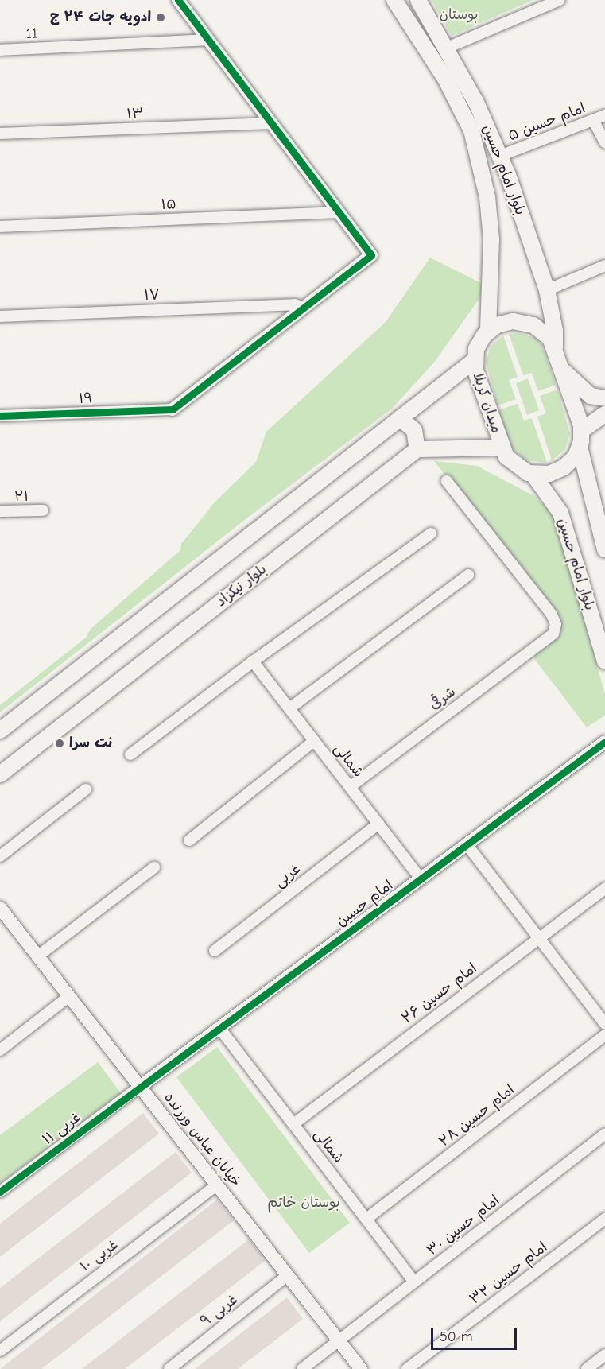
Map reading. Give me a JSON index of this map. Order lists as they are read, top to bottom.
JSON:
{
  "streets": {
    "main road": ["بلوار امام حسین", "میدان کربلا", "بلوار نیکزاد"],
    "street": [
      "11",
      "۱۳",
      "امام حسین ۵",
      "۱۵",
      "۱۷",
      "۱۹",
      "۲۱",
      "شرقی",
      "شمالی",
      "غربی",
      "امام حسین",
      "امام حسین ۲۶",
      "امام حسین ۲۸",
      "غربی ۱۱",
      "خیابان عباس ورزنده",
      "امام حسین ۳۰",
      "غربی ۱۰",
      "امام حسین ۳۲",
      "غربی ۹"
    ]
  },
  "crossings": [
    ["امام حسین ۵", "بلوار امام حسین"],
    ["بلوار امام حسین", "میدان کربلا"],
    ["شرقی", "شمالی"],
    ["شمالی", "غربی"],
    ["شمالی", "امام حسین"],
    ["شمالی", "امام حسین ۲۶"],
    ["شمالی", "امام حسین ۲۸"],
    ["شمالی", "امام حسین ۳۰"],
    ["امام حسین", "غربی ۱۱"],
    ["امام حسین", "خیابان عباس ورزنده"],
    ["غربی ۱۱", "خیابان عباس ورزنده"],
    ["خیابان عباس ورزنده", "امام حسین ۳۰"],
    ["خیابان عباس ورزنده", "غربی ۱۰"],
    ["خیابان عباس ورزنده", "غربی ۹"]
  ],
  "parks": ["بوستان", "بوستان خاتم"],
  "places": ["ادویه جات ۲۴ ج", "نت سرا"],
  "scale_bar": "50 m"
}
